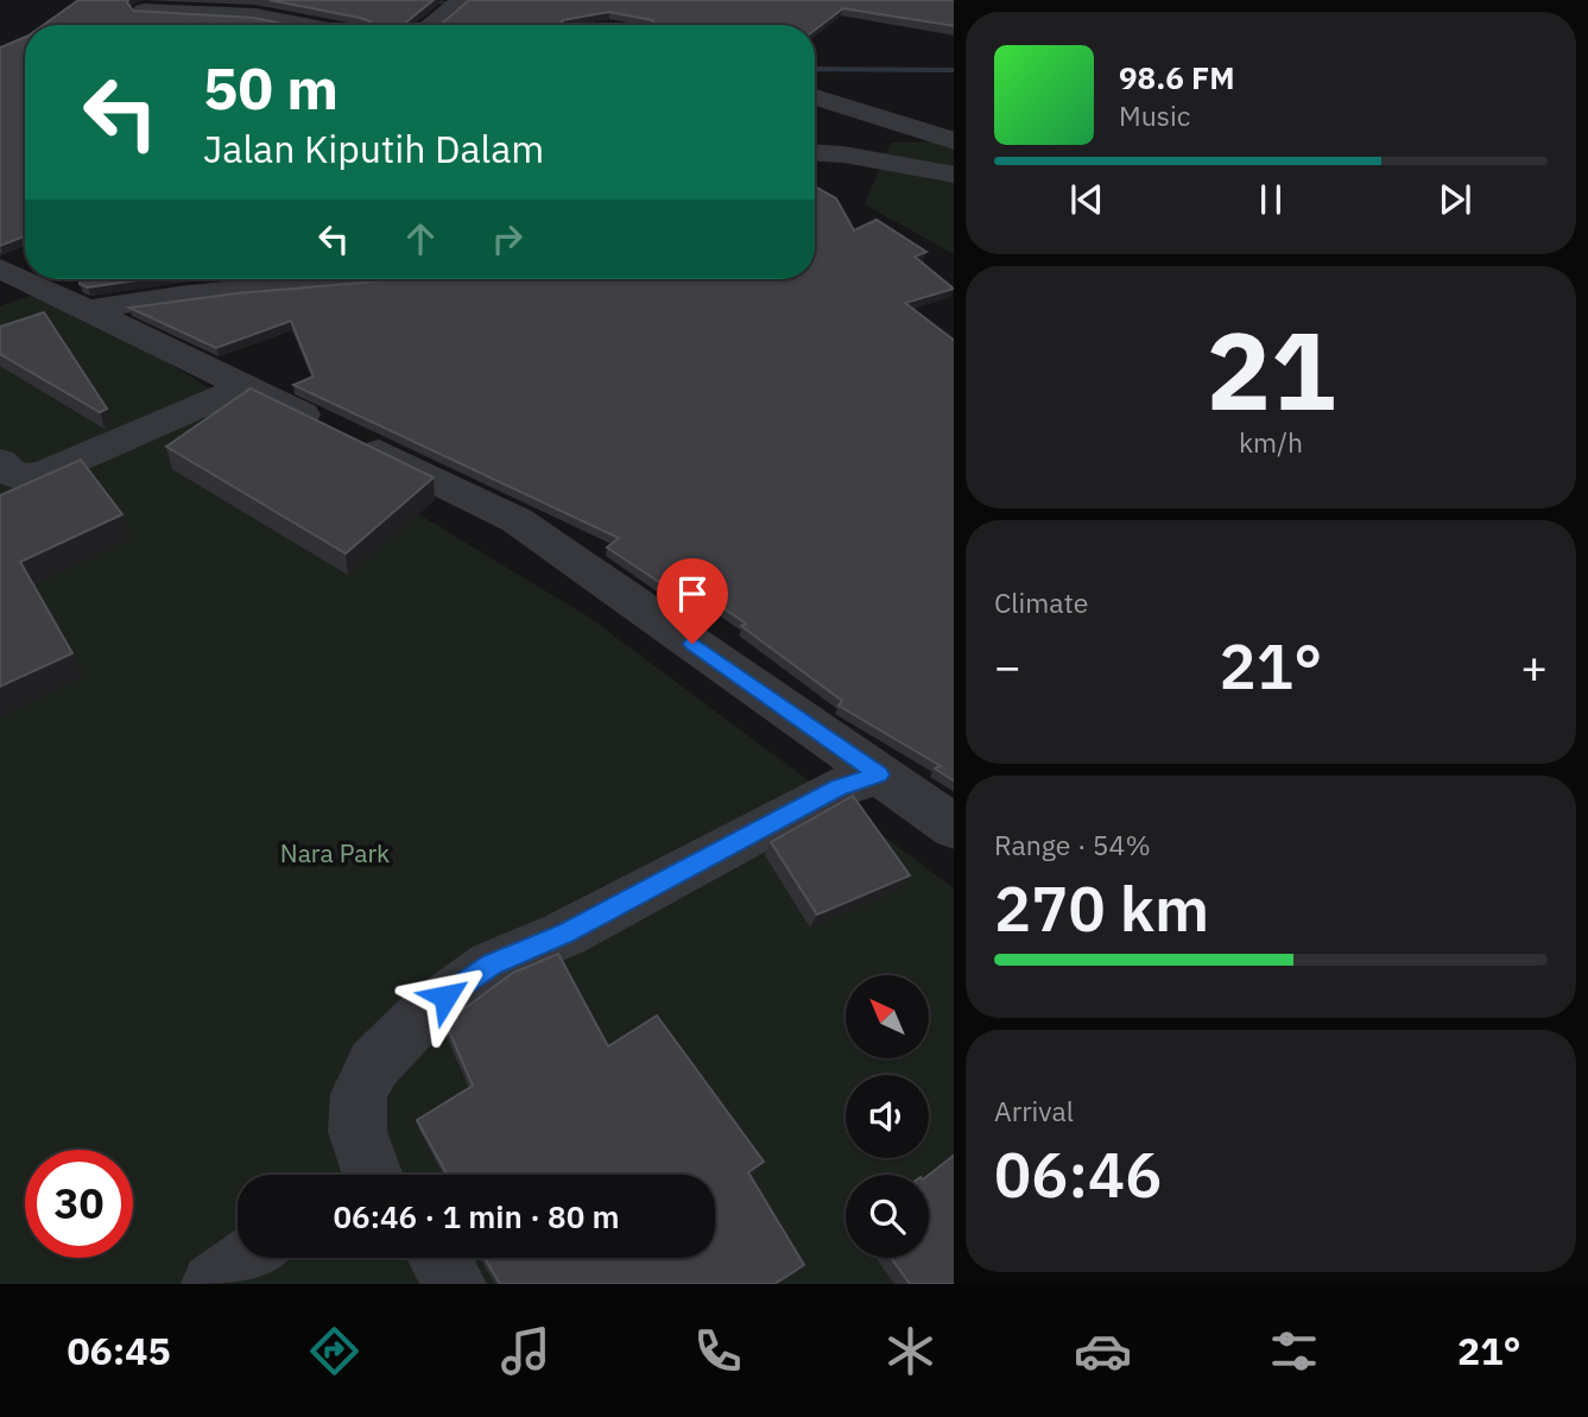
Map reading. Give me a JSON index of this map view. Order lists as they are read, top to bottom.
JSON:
{
  "parks": ["Nara Park"],
  "north": "top left",
  "page": {
    "turn": ["50 m", "Jalan Kiputih Dalam"],
    "song": ["98.6 FM", "Music"],
    "tile": [
      ["21", "km/h"],
      "Climate",
      ["Range · 54%", "270 km"],
      ["Arrival", "06:46"]
    ],
    "heat": ["−", "21°", "+"],
    "limit": "30",
    "trip": "06:46 · 1 min · 80 m",
    "tabs": ["06:45", "21°"]
  }
}
